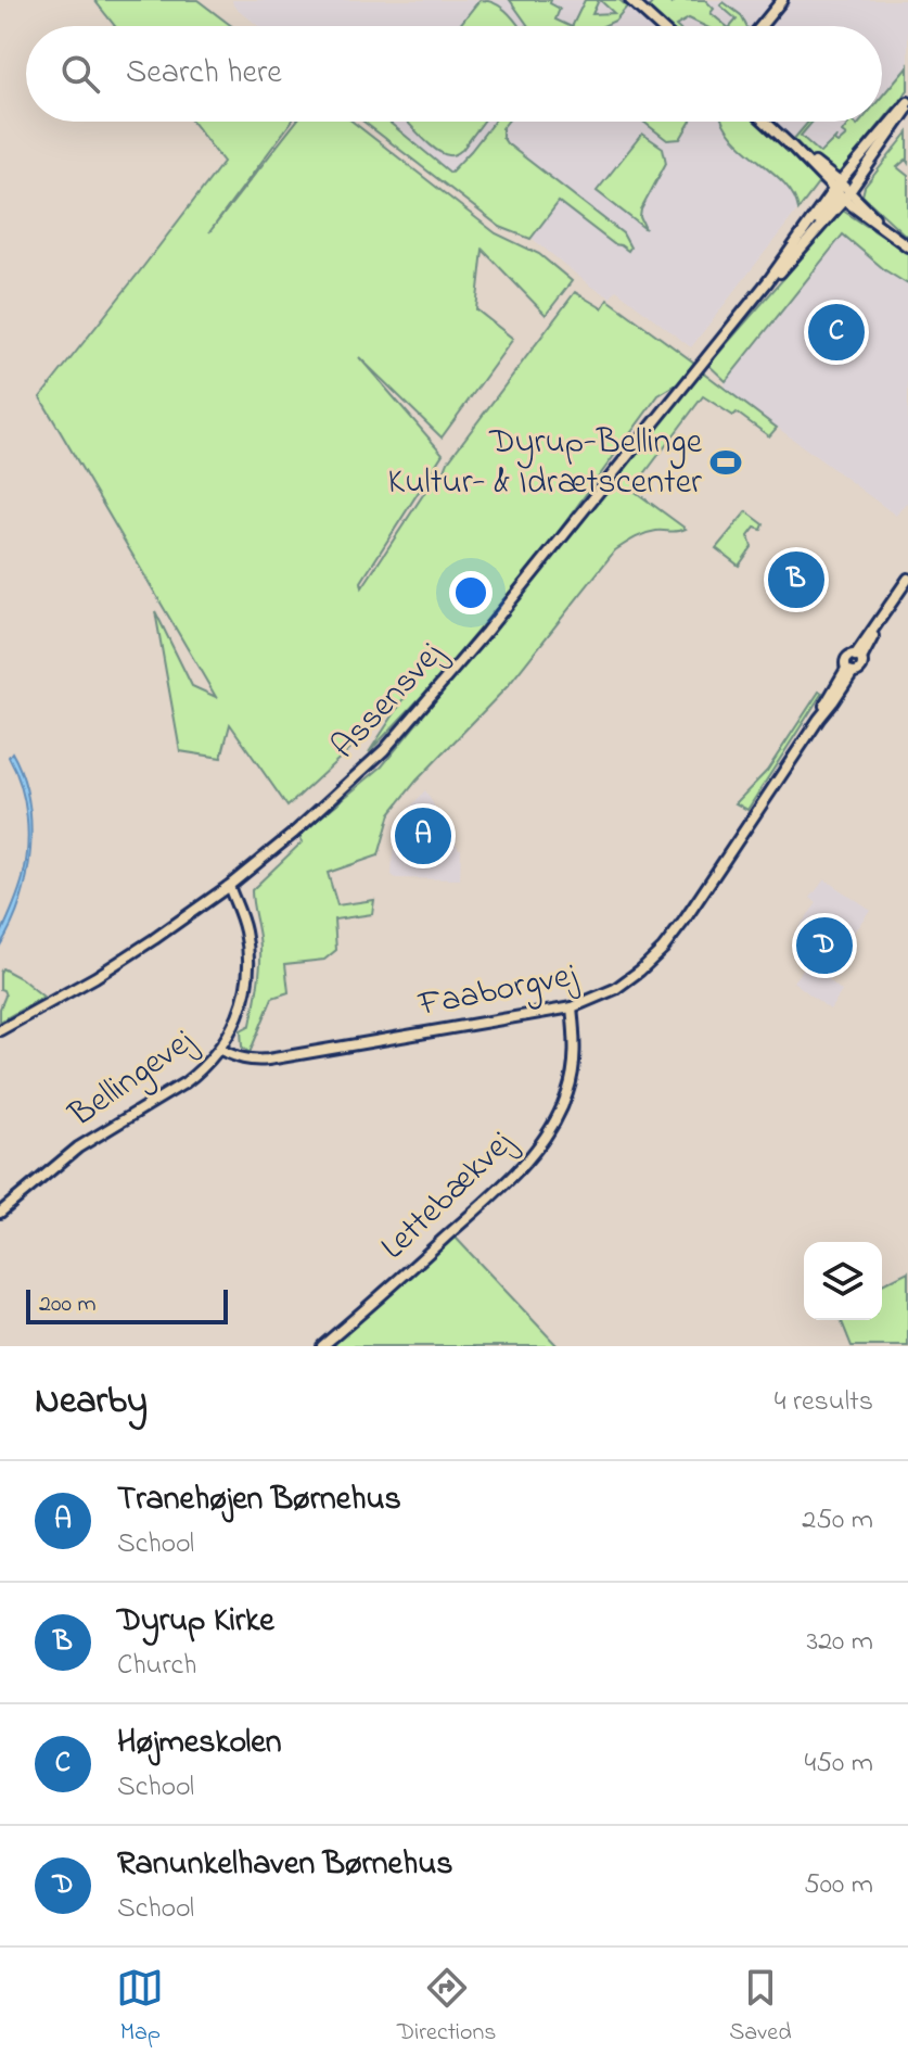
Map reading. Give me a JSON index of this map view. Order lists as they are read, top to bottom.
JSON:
{
  "streets": {
    "street": [
      "Assensvej",
      "Faaborgvej",
      "Bellingevej",
      "Lettebækvej"
    ]
  },
  "crossings": [
    ["Assensvej", "Bellingevej"],
    ["Faaborgvej", "Bellingevej"],
    ["Faaborgvej", "Lettebækvej"]
  ],
  "places": {
    "sports": ["Dyrup-Bellinge Kultur- & Idrætscenter"]
  },
  "scale_bar": "200 m",
  "page": {
    "search": "Search here",
    "pins": [
      "C",
      "B",
      "A",
      "D"
    ],
    "scale": "200 m",
    "heading": ["Nearby", "4 results"],
    "list": [
      {
        "mark": "A",
        "name": "Tranehøjen Børnehus",
        "note": "School",
        "value": "250 m"
      },
      {
        "mark": "B",
        "name": "Dyrup Kirke",
        "note": "Church",
        "value": "320 m"
      },
      {
        "mark": "C",
        "name": "Højmeskolen",
        "note": "School",
        "value": "450 m"
      },
      {
        "mark": "D",
        "name": "Ranunkelhaven Børnehus",
        "note": "School",
        "value": "500 m"
      }
    ],
    "nav": ["Map", "Directions", "Saved"]
  }
}
